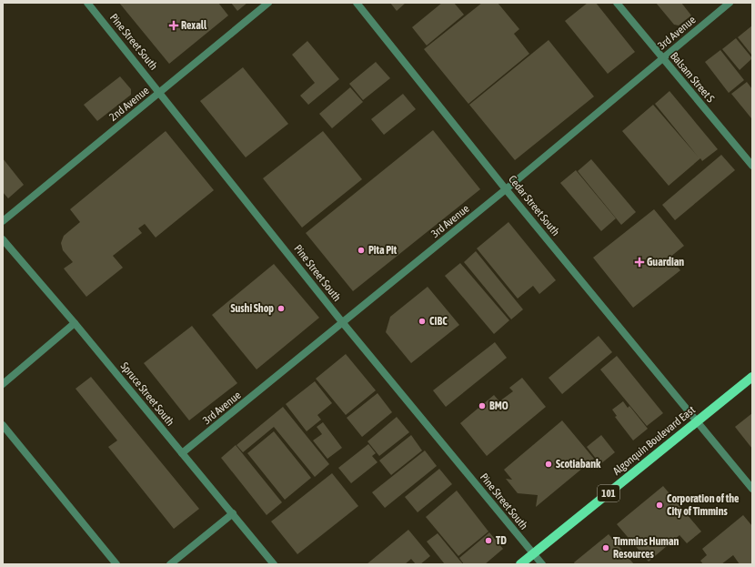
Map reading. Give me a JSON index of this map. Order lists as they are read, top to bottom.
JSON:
{
  "streets": {
    "main road": ["Algonquin Boulevard East", "101"],
    "street": [
      "3rd Avenue",
      "Pine Street South",
      "Balsam Street S",
      "2nd Avenue",
      "Cedar Street South",
      "Spruce Street South"
    ]
  },
  "crossings": [
    ["3rd Avenue", "Pine Street South"],
    ["3rd Avenue", "Balsam Street S"],
    ["3rd Avenue", "Cedar Street South"],
    ["3rd Avenue", "Spruce Street South"],
    ["Pine Street South", "2nd Avenue"],
    ["Pine Street South", "Algonquin Boulevard East"],
    ["Cedar Street South", "Algonquin Boulevard East"]
  ],
  "places": {
    "health": ["Rexall", "Guardian"],
    "other": [
      "Pita Pit",
      "Sushi Shop",
      "CIBC",
      "BMO",
      "Scotiabank",
      "Corporation of the City of Timmins",
      "TD",
      "Timmins Human Resources"
    ]
  }
}
